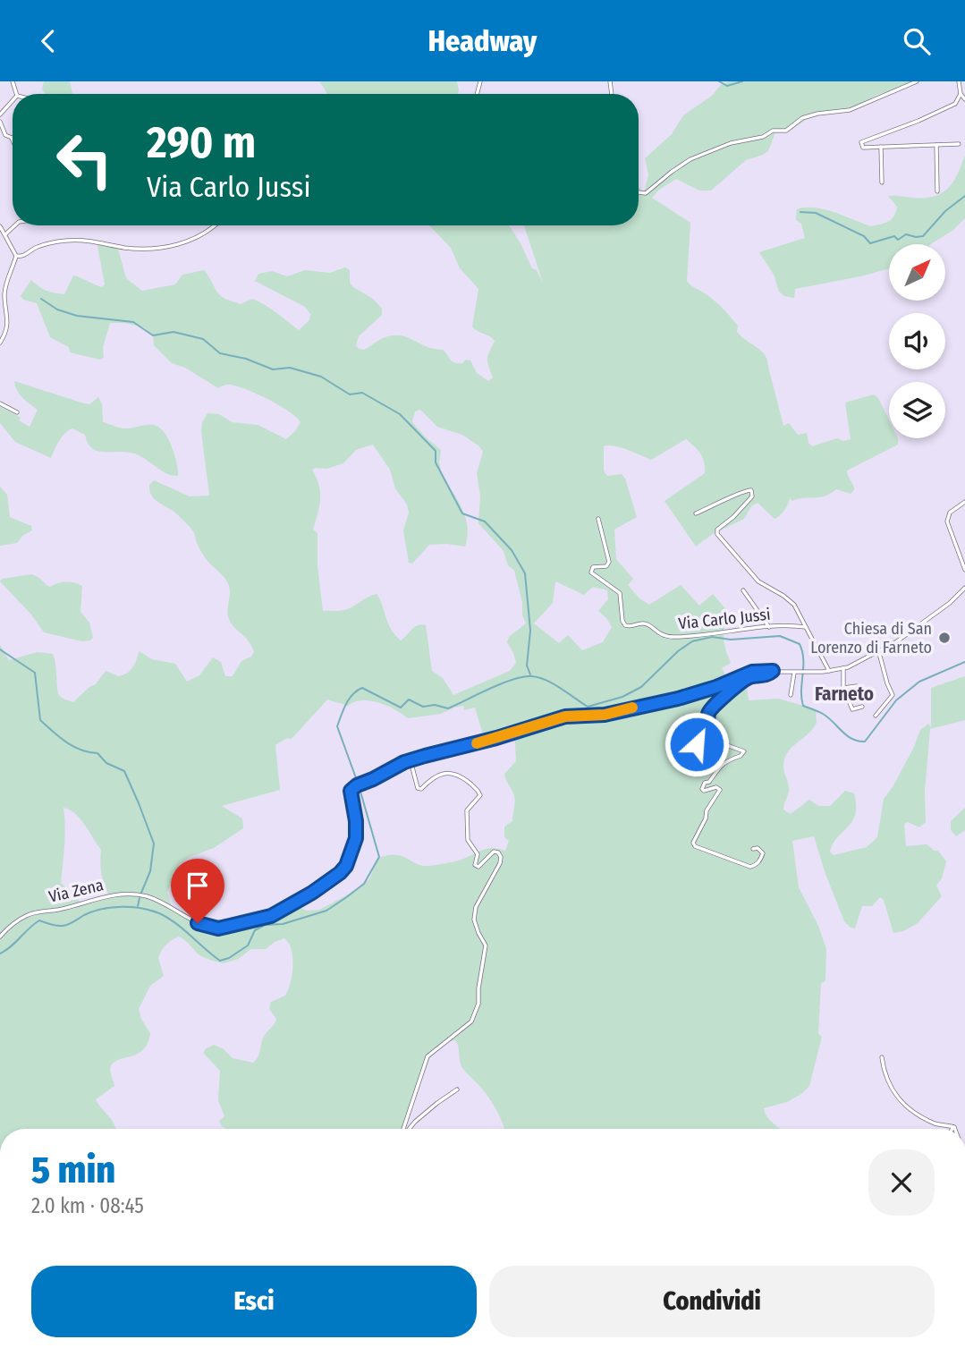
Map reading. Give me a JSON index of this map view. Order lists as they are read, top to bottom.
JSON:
{
  "streets": {
    "street": ["Via Carlo Jussi", "Via Zena"]
  },
  "districts": ["Farneto"],
  "places": ["Chiesa di San Lorenzo di Farneto"],
  "north": "top right",
  "page": {
    "header": "Headway",
    "turn": ["290 m", "Via Carlo Jussi"],
    "heading": ["5 min", "2.0 km · 08:45"],
    "buttons": ["Esci", "Condividi"]
  }
}
